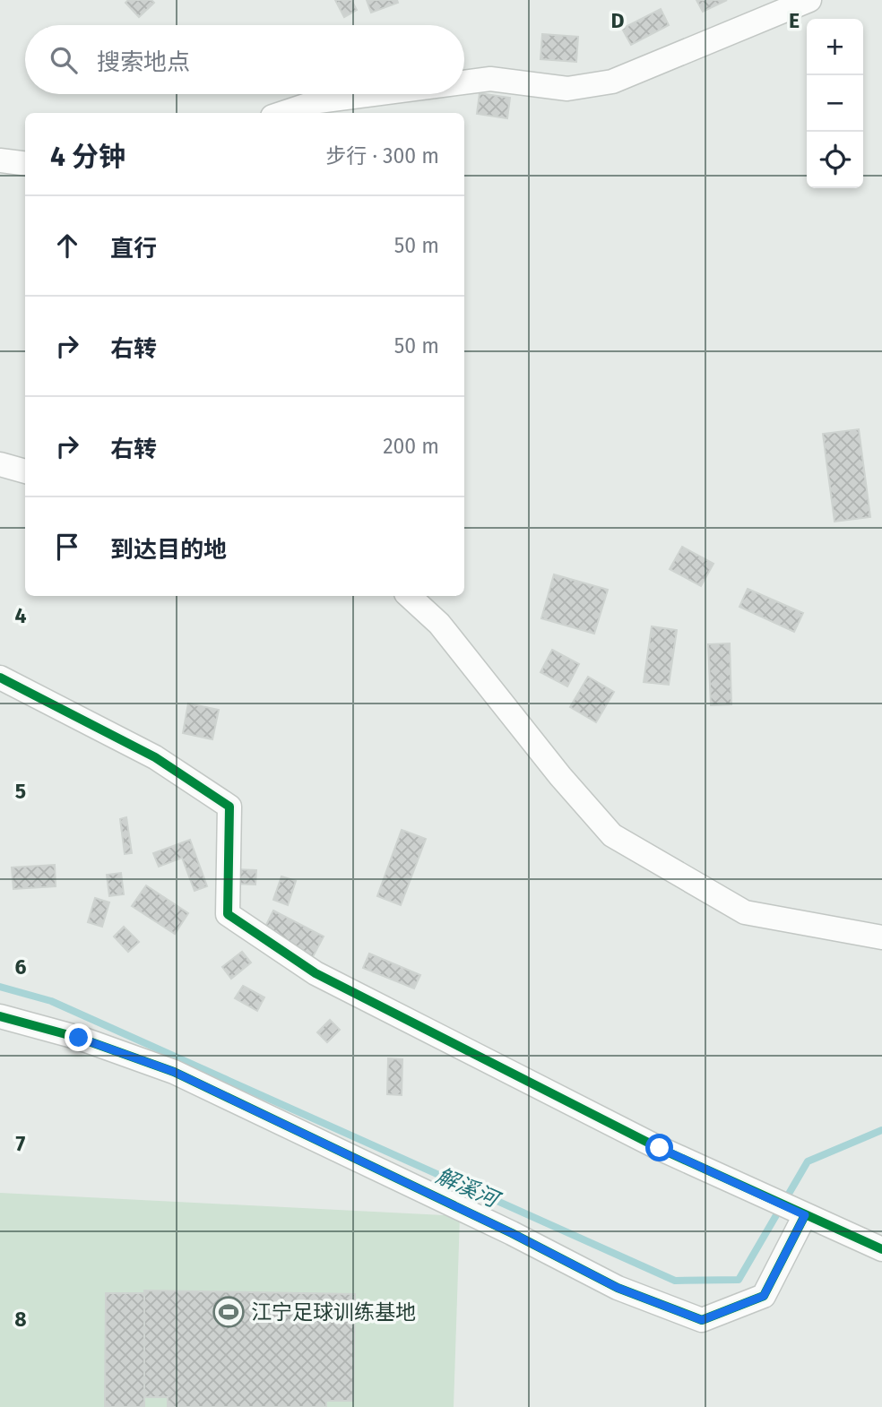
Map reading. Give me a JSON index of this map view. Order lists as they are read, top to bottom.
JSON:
{
  "water": ["解溪河"],
  "places": {
    "sports": ["江宁足球训练基地"]
  },
  "page": {
    "map_buttons": ["+", "−"],
    "search": "搜索地点",
    "heading": ["4 分钟", "步行 · 300 m"],
    "list": [
      ["直行", "50 m"],
      ["右转", "50 m"],
      ["右转", "200 m"],
      "到达目的地"
    ]
  },
  "grid": {
    "columns": ["D", "E"],
    "rows": [
      "4",
      "5",
      "6",
      "7",
      "8"
    ]
  }
}
